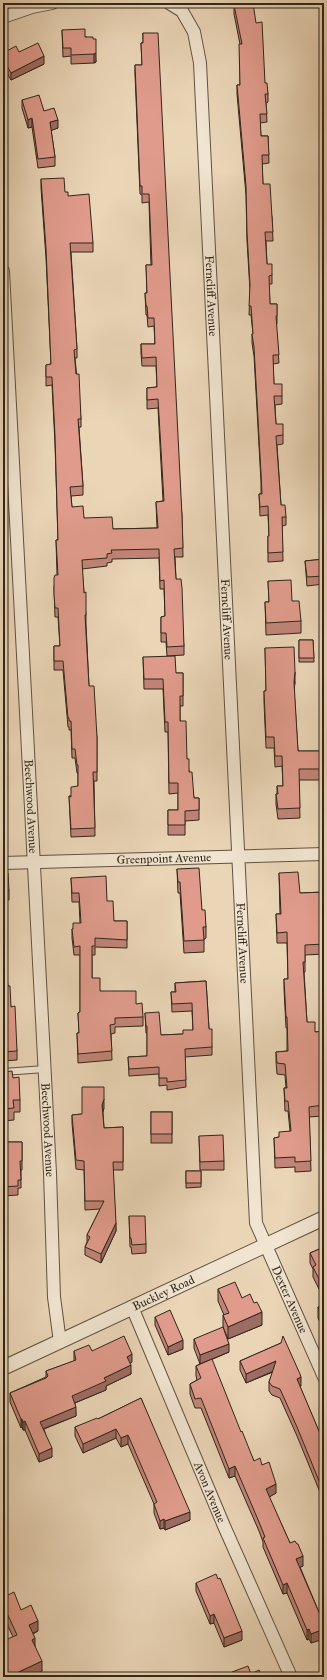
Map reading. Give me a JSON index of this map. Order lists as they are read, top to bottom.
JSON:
{
  "streets": {
    "street": [
      "Ferncliff Avenue",
      "Beechwood Avenue",
      "Greenpoint Avenue",
      "Buckley Road",
      "Dexter Avenue",
      "Avon Avenue"
    ]
  },
  "crossings": [
    ["Ferncliff Avenue", "Greenpoint Avenue"],
    ["Ferncliff Avenue", "Buckley Road"],
    ["Ferncliff Avenue", "Dexter Avenue"],
    ["Beechwood Avenue", "Greenpoint Avenue"],
    ["Beechwood Avenue", "Buckley Road"],
    ["Buckley Road", "Dexter Avenue"],
    ["Buckley Road", "Avon Avenue"]
  ]
}
